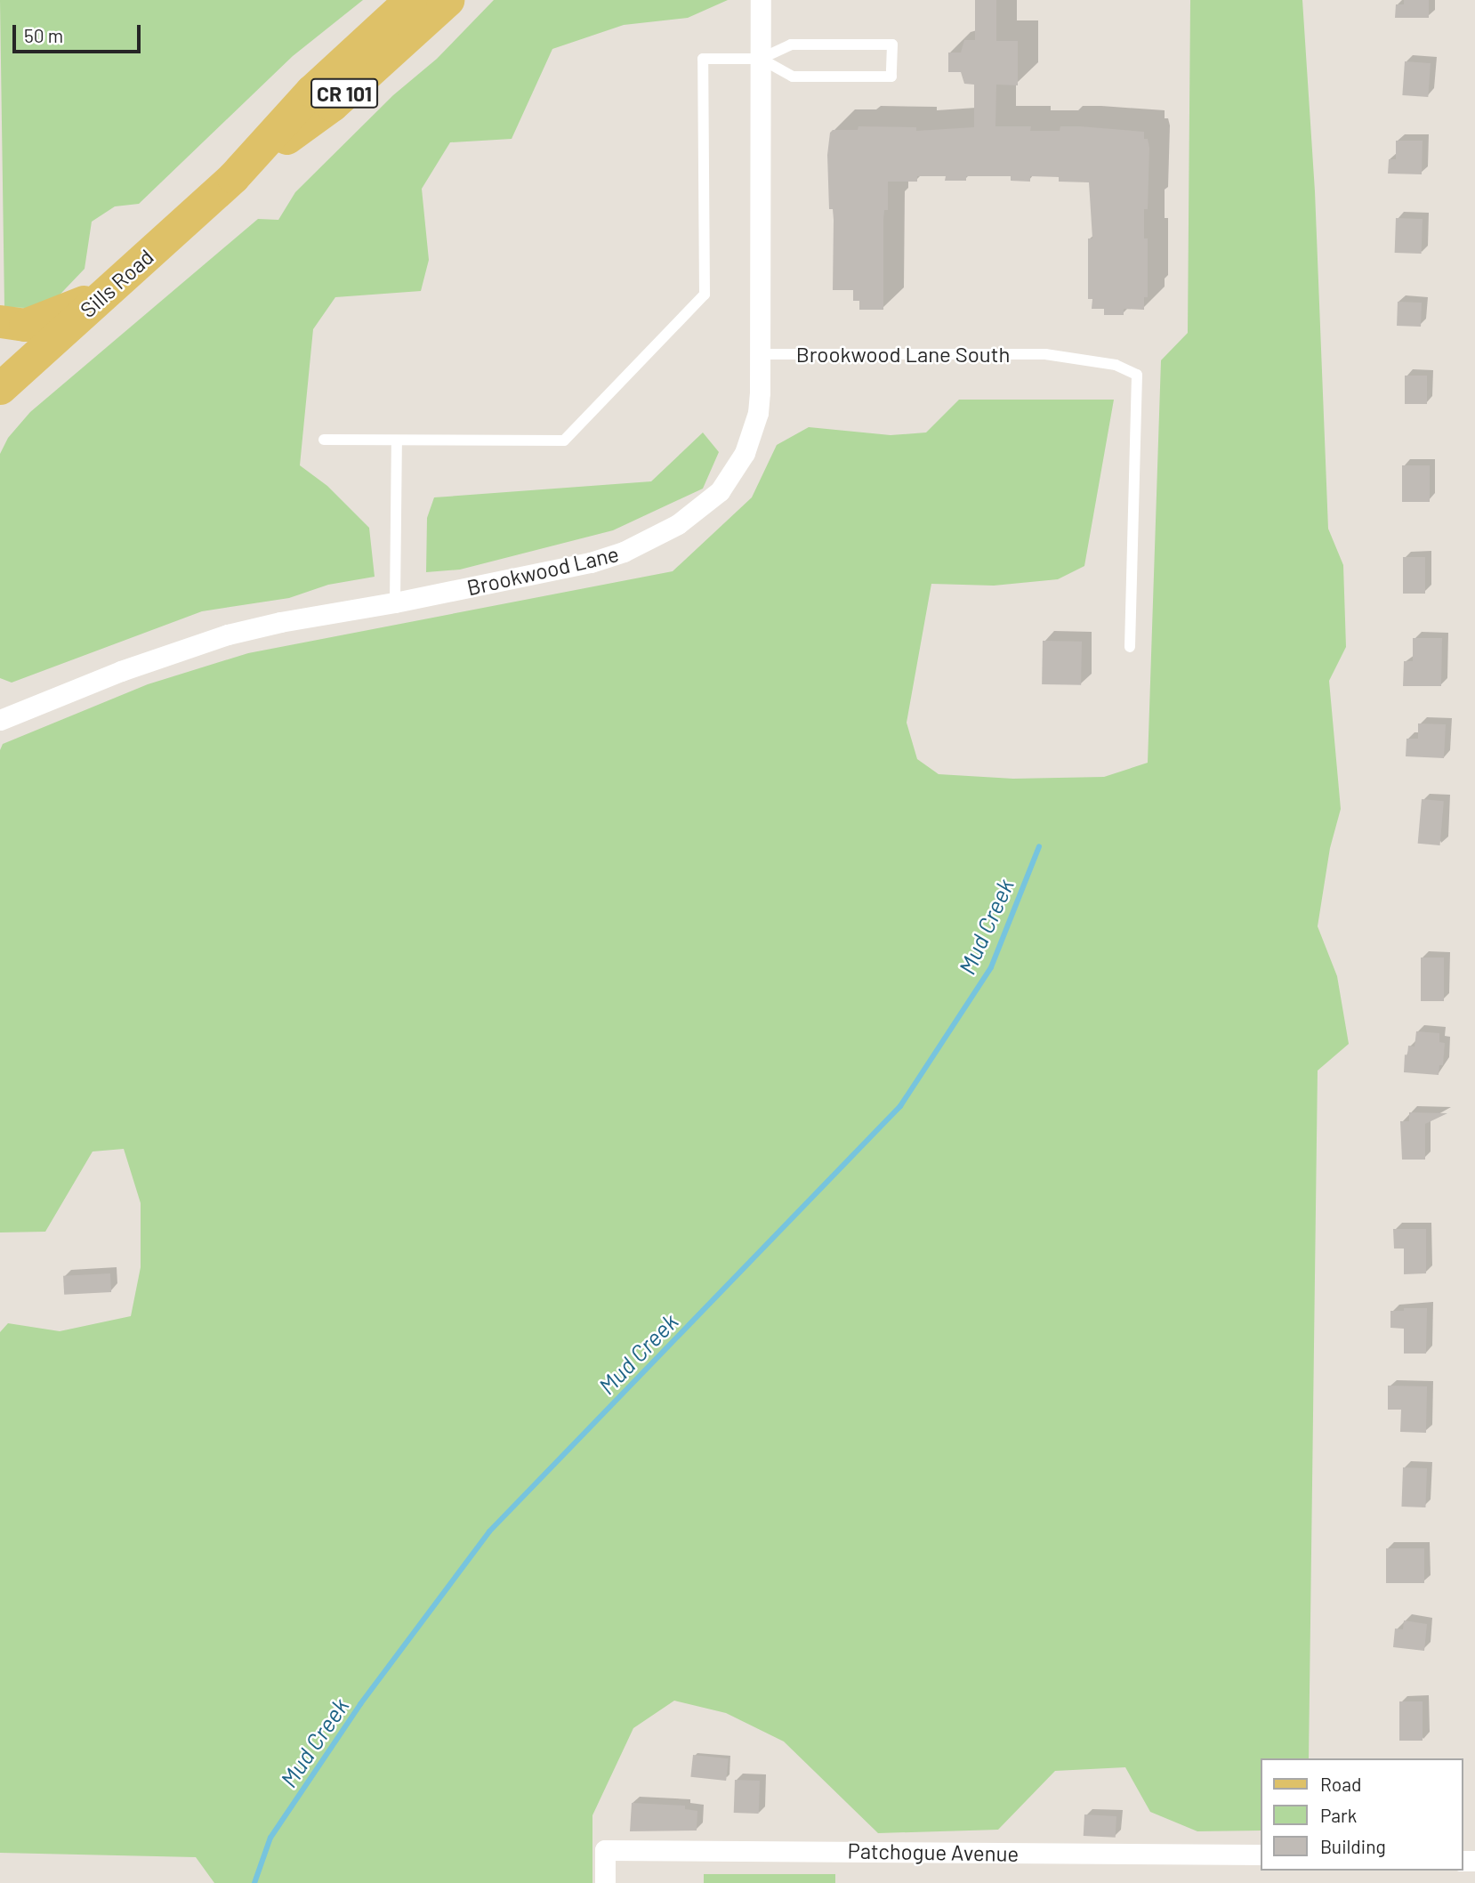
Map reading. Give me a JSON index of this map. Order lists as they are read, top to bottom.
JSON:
{
  "streets": {
    "main road": ["CR 101", "Sills Road"],
    "street": ["Brookwood Lane", "Patchogue Avenue"],
    "lane": ["Brookwood Lane South"]
  },
  "crossings": [
    ["Brookwood Lane South", "Brookwood Lane"]
  ],
  "water": ["Mud Creek"],
  "legend": ["Road", "Park", "Building"],
  "scale_bar": "50 m"
}
